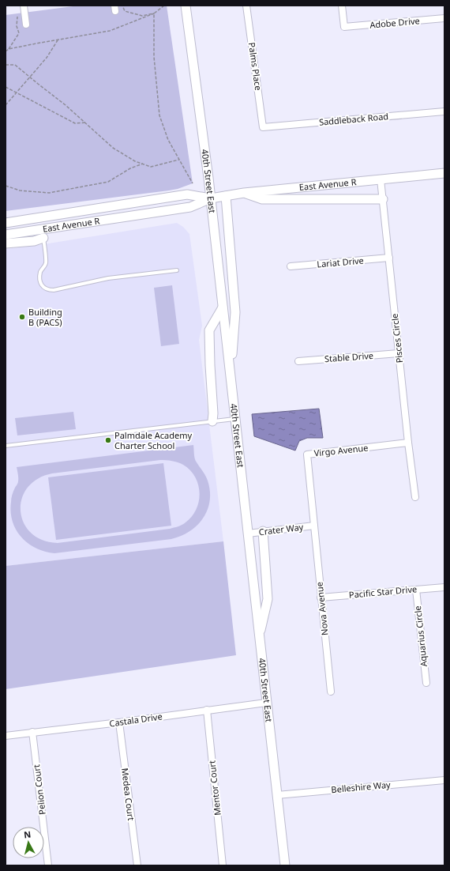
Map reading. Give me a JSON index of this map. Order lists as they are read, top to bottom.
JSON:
{
  "streets": {
    "main road": ["40th Street East", "East Avenue R"],
    "street": [
      "Adobe Drive",
      "Palms Place",
      "Saddleback Road",
      "Lariat Drive",
      "Pisces Circle",
      "Stable Drive",
      "Virgo Avenue",
      "Crater Way",
      "Pacific Star Drive",
      "Nova Avenue",
      "Aquarius Circle",
      "Castala Drive",
      "Belleshire Way",
      "Mentor Court",
      "Pelion Court",
      "Medea Court"
    ]
  },
  "crossings": [
    ["Palms Place", "Saddleback Road"],
    ["40th Street East", "East Avenue R"],
    ["40th Street East", "Crater Way"],
    ["40th Street East", "Castala Drive"],
    ["40th Street East", "Belleshire Way"],
    ["East Avenue R", "Pisces Circle"],
    ["Lariat Drive", "Pisces Circle"],
    ["Pisces Circle", "Stable Drive"],
    ["Pisces Circle", "Virgo Avenue"],
    ["Virgo Avenue", "Crater Way"],
    ["Virgo Avenue", "Nova Avenue"],
    ["Crater Way", "Nova Avenue"],
    ["Pacific Star Drive", "Nova Avenue"],
    ["Pacific Star Drive", "Aquarius Circle"],
    ["Castala Drive", "Mentor Court"],
    ["Castala Drive", "Pelion Court"],
    ["Castala Drive", "Medea Court"]
  ],
  "places": ["Building B (PACS)", "Palmdale Academy Charter School"],
  "north": "top"
}
